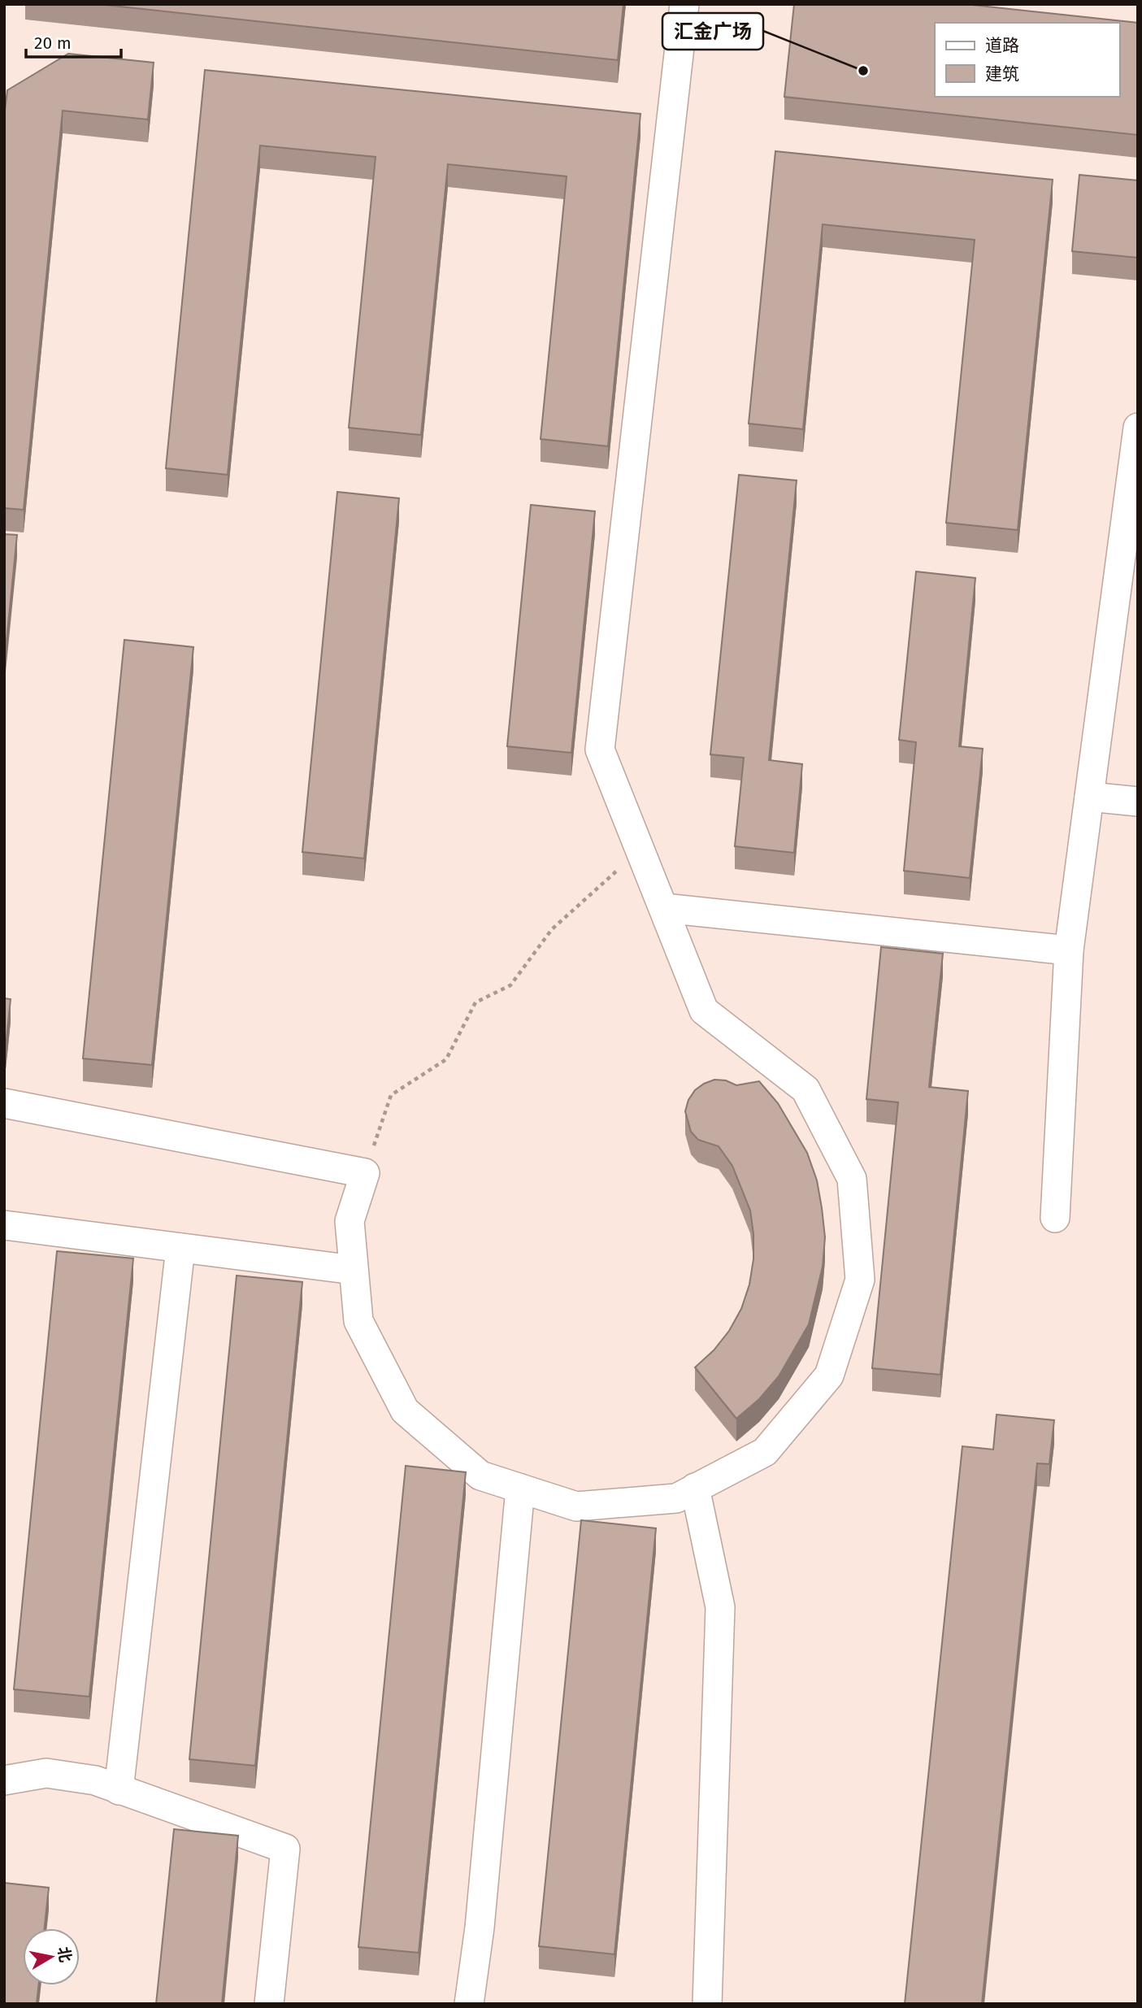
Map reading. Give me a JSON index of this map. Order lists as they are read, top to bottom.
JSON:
{
  "places": ["汇金广场"],
  "legend": ["道路", "建筑"],
  "scale_bar": "20 m",
  "north": "right"
}
